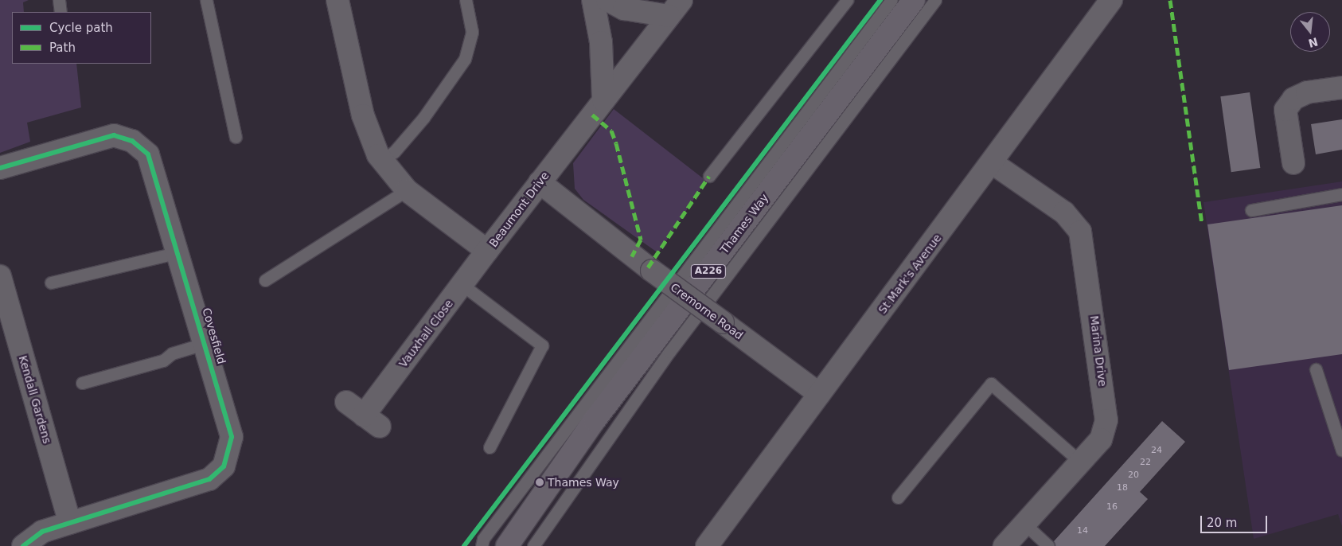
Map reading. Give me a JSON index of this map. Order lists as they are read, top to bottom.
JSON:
{
  "streets": {
    "main road": ["Thames Way", "A226"],
    "street": [
      "Beaumont Drive",
      "St Mark's Avenue",
      "Cremorne Road",
      "Vauxhall Close",
      "Covesfield",
      "Marina Drive",
      "Kendall Gardens"
    ]
  },
  "crossings": [
    ["Beaumont Drive", "Cremorne Road"],
    ["Beaumont Drive", "Vauxhall Close"],
    ["St Mark's Avenue", "Cremorne Road"],
    ["St Mark's Avenue", "Marina Drive"],
    ["Covesfield", "Kendall Gardens"]
  ],
  "places": ["Thames Way"],
  "house_numbers": [
    "24",
    "22",
    "20",
    "18",
    "16",
    "14"
  ],
  "legend": ["Cycle path", "Path"],
  "scale_bar": "20 m",
  "north": "bottom"
}
